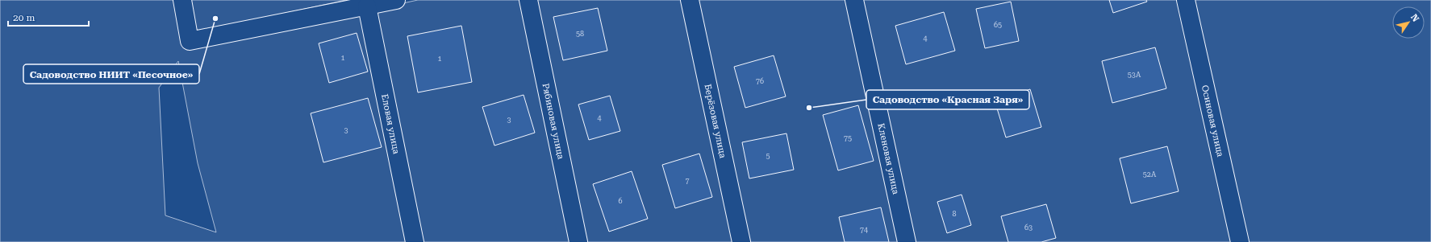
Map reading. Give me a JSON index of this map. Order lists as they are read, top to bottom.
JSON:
{
  "streets": {
    "street": [
      "Рябиновая улица",
      "Берёзовая улица",
      "Осиновая улица",
      "Еловая улица",
      "Кленовая улица"
    ]
  },
  "places": ["Садоводство НИИТ «Песочное»", "Садоводство «Красная Заря»"],
  "house_numbers": [
    "65",
    "58",
    "4",
    "1",
    "1",
    "53А",
    "76",
    "4",
    "3",
    "3",
    "75",
    "5",
    "52А",
    "7",
    "6",
    "8",
    "63",
    "74"
  ],
  "scale_bar": "20 m",
  "north": "top right"
}
